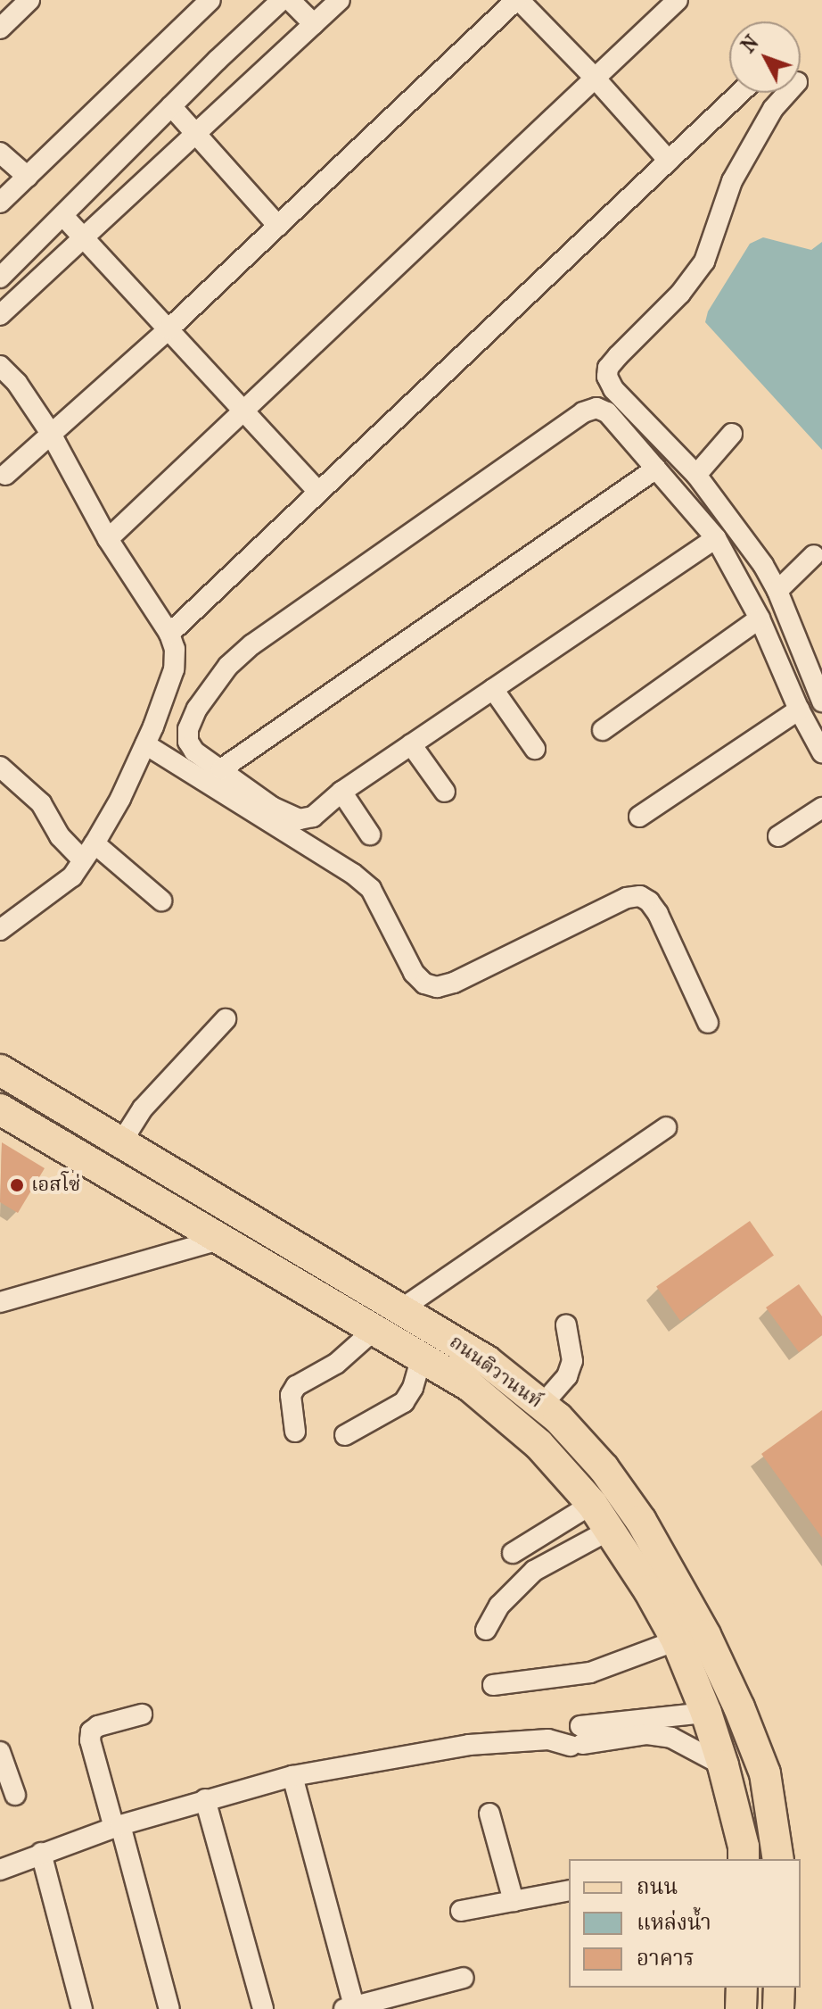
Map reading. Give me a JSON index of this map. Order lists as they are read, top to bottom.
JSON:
{
  "streets": {
    "main road": ["ถนนติวานนท์"]
  },
  "places": ["เอสโซ่"],
  "legend": ["ถนน", "แหล่งน้ำ", "อาคาร"],
  "north": "top left"
}
